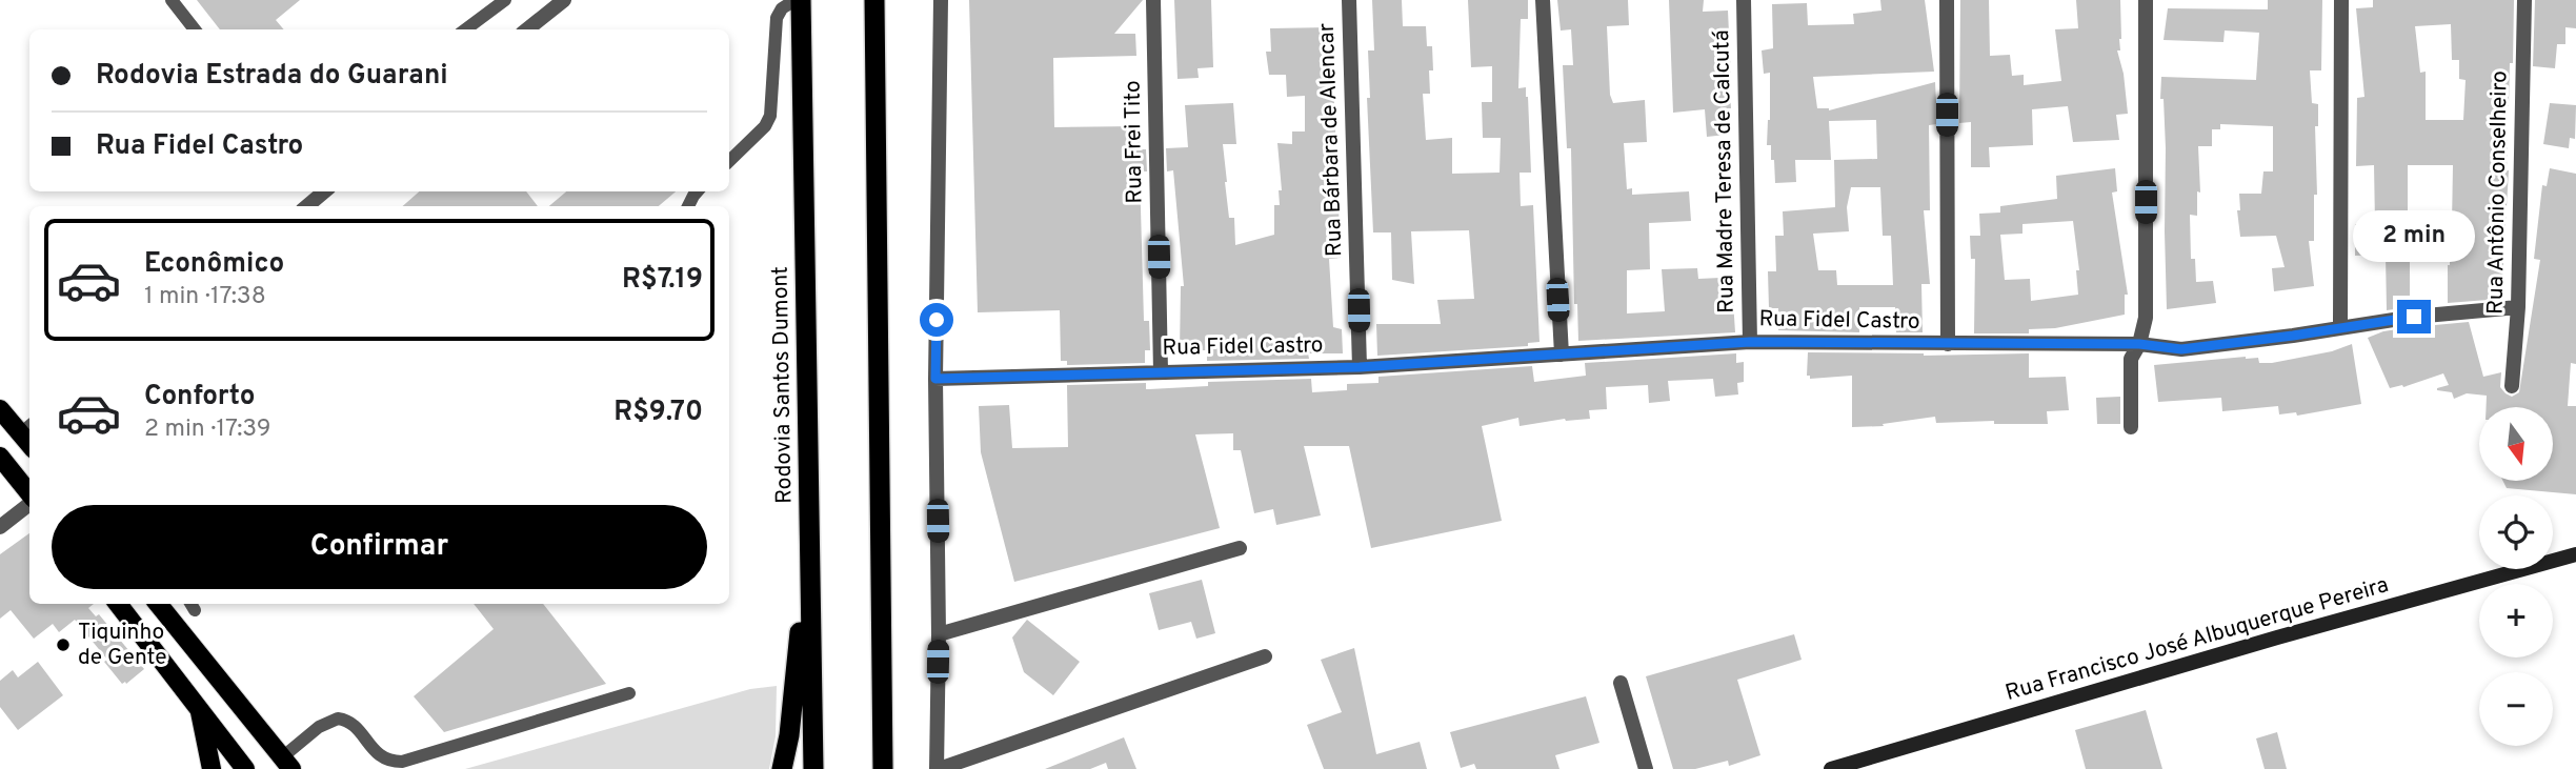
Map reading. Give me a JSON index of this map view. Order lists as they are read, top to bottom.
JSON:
{
  "streets": {
    "highway": ["Rodovia Santos Dumont"],
    "main road": ["Rua Francisco José Albuquerque Pereira"],
    "street": [
      "Rua Bárbara de Alencar",
      "Rua Frei Tito",
      "Rua Madre Teresa de Calcutá",
      "Rua Antônio Conselheiro",
      "Rua Fidel Castro"
    ]
  },
  "crossings": [
    ["Rua Bárbara de Alencar", "Rua Fidel Castro"],
    ["Rua Frei Tito", "Rua Fidel Castro"],
    ["Rua Madre Teresa de Calcutá", "Rua Fidel Castro"],
    ["Rua Antônio Conselheiro", "Rua Fidel Castro"]
  ],
  "places": ["Tiquinho de Gente"],
  "north": "bottom",
  "page": {
    "banner": ["Rodovia Estrada do Guarani", "Rua Fidel Castro"],
    "bubble": "2 min",
    "list": [
      {
        "name": "Econômico",
        "note": "1 min · 17:38",
        "value": "R$7.19"
      },
      {
        "name": "Conforto",
        "note": "2 min · 17:39",
        "value": "R$9.70"
      }
    ],
    "map_buttons": ["+", "−"],
    "buttons": "Confirmar"
  }
}
